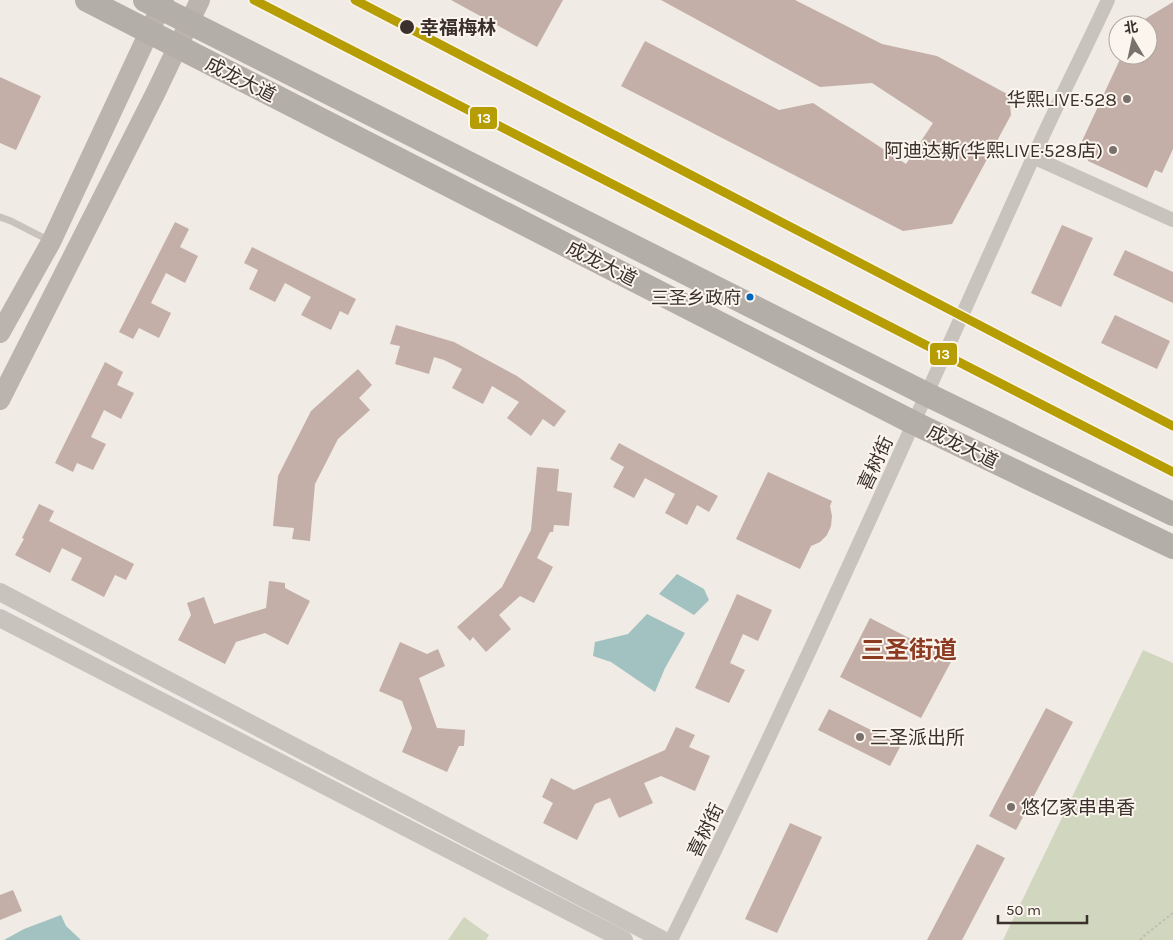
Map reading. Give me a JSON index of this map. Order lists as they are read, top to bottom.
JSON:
{
  "streets": {
    "highway": ["成龙大道"],
    "street": ["喜树街"]
  },
  "crossings": [
    ["成龙大道", "喜树街"]
  ],
  "districts": ["三圣街道"],
  "places": [
    "幸福梅林",
    "华熙LIVE·528",
    "阿迪达斯(华熙LIVE·528店)",
    "三圣乡政府",
    "三圣派出所",
    "悠亿家串串香"
  ],
  "lines": ["transit line 13"],
  "scale_bar": "50 m",
  "north": "top"
}
